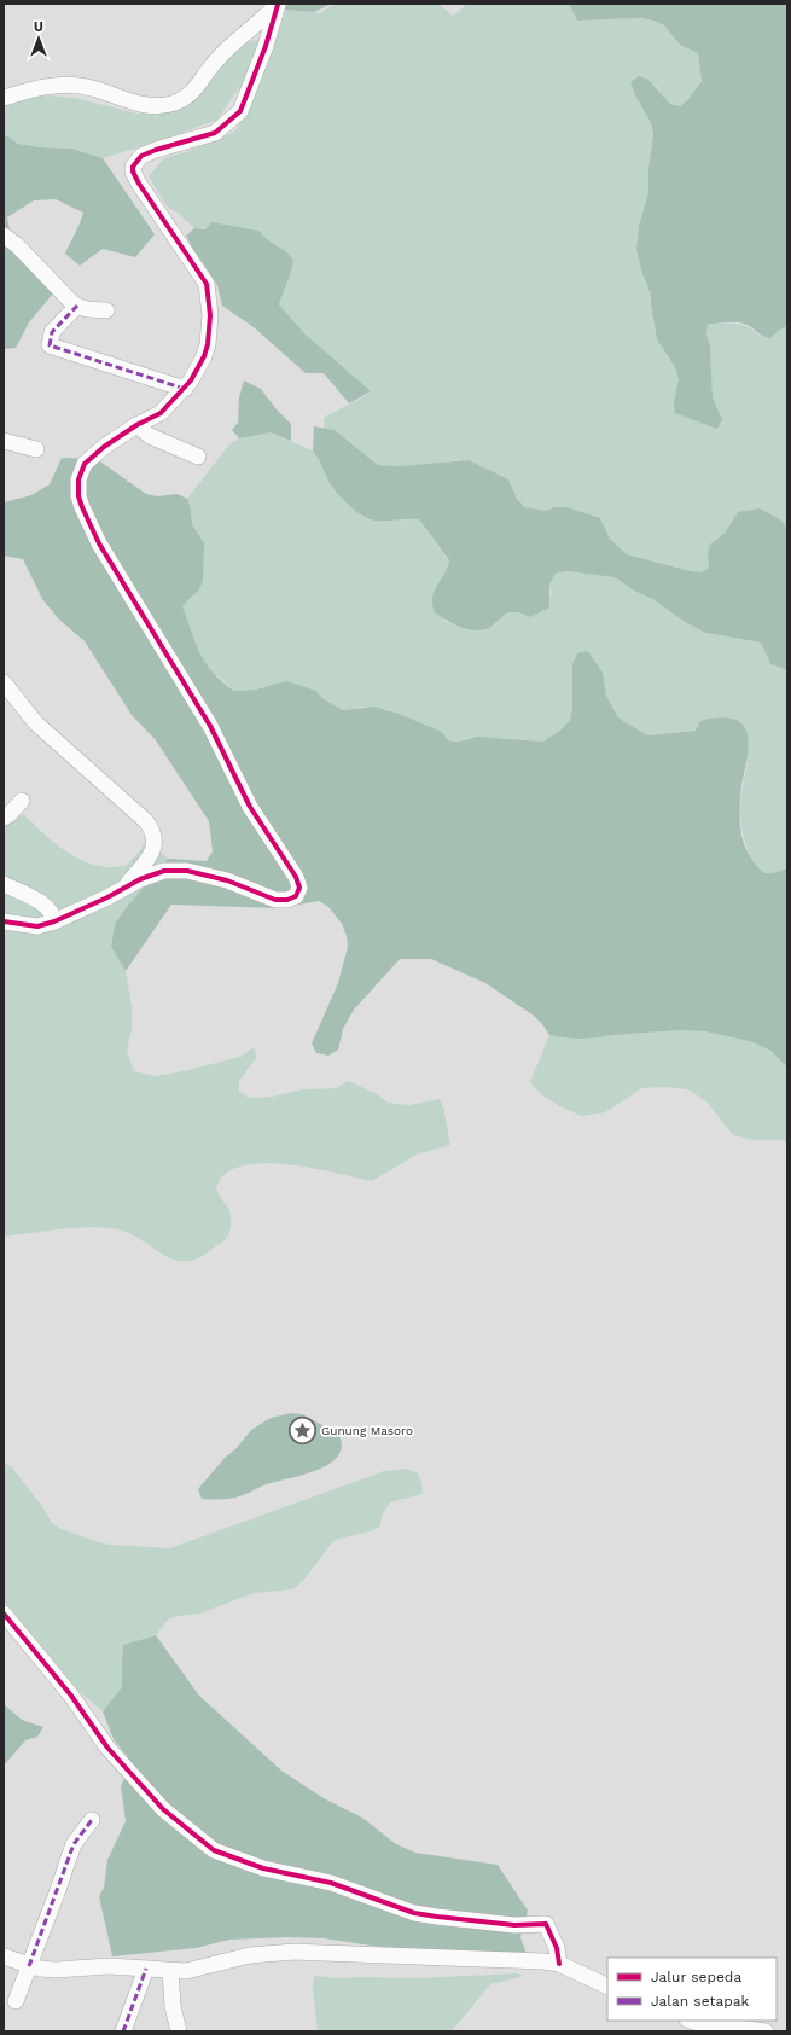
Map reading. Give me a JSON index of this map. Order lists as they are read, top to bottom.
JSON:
{
  "places": {
    "place": ["Gunung Masoro"]
  },
  "legend": ["Jalur sepeda", "Jalan setapak"],
  "north": "top"
}
